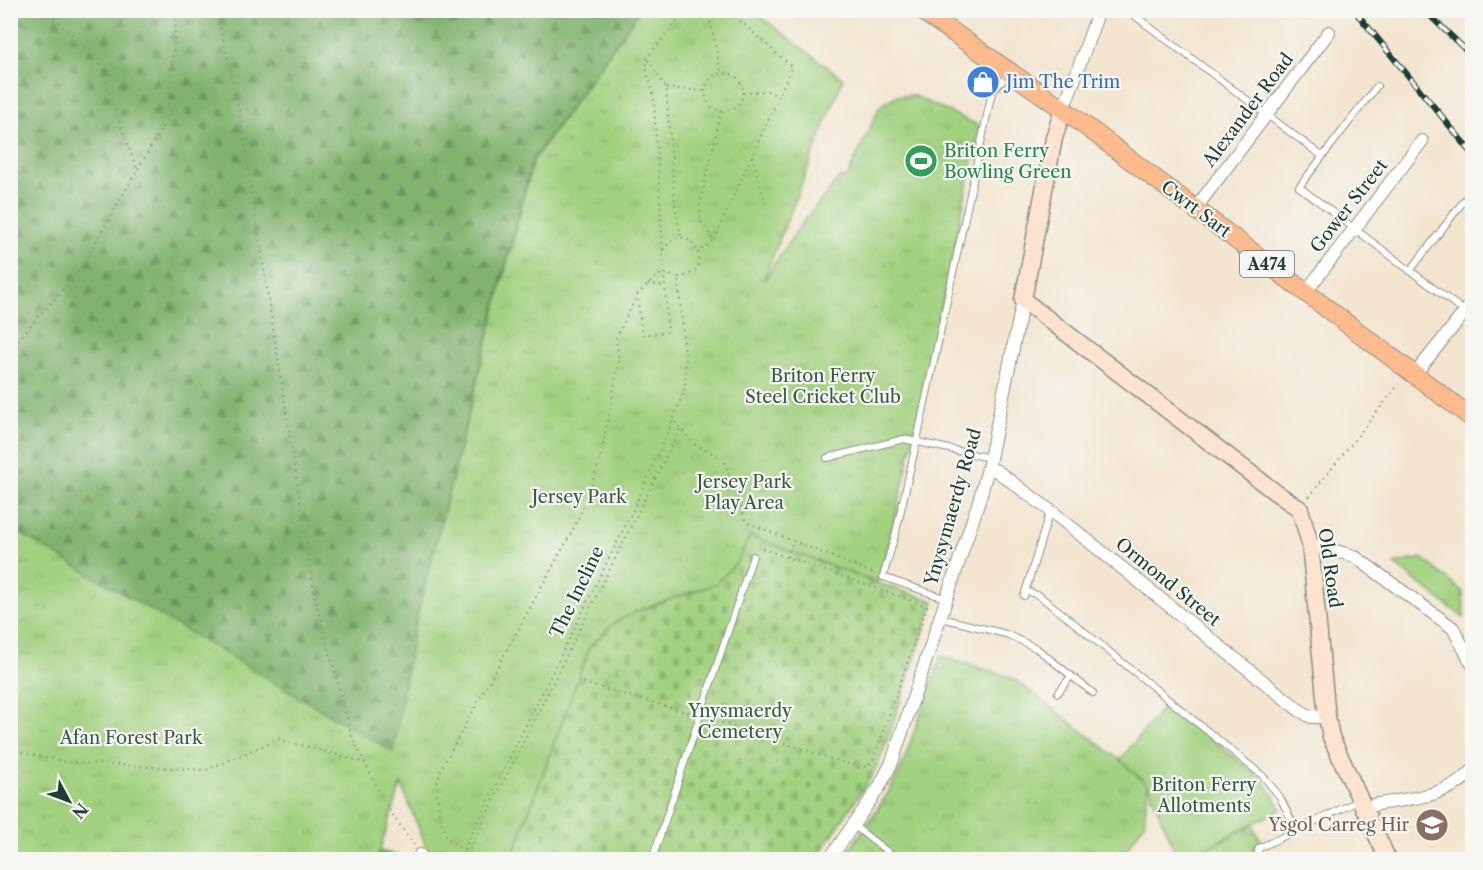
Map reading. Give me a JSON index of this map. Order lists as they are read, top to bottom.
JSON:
{
  "streets": {
    "main road": ["Cwrt Sart", "A474"],
    "street": [
      "Alexander Road",
      "Gower Street",
      "Ynysymaerdy Road",
      "Old Road",
      "Ormond Street"
    ],
    "path": ["The Incline"]
  },
  "crossings": [
    ["Alexander Road", "Cwrt Sart"],
    ["Gower Street", "Cwrt Sart"],
    ["Cwrt Sart", "A474"],
    ["Cwrt Sart", "Ynysymaerdy Road"],
    ["A474", "Ynysymaerdy Road"],
    ["Ynysymaerdy Road", "Old Road"],
    ["Ynysymaerdy Road", "Ormond Street"],
    ["Old Road", "Ormond Street"]
  ],
  "parks": [
    "Briton Ferry Steel Cricket Club",
    "Jersey Park Play Area",
    "Jersey Park",
    "Ynysmaerdy Cemetery",
    "Afan Forest Park",
    "Briton Ferry Allotments"
  ],
  "places": {
    "shop": ["Jim The Trim"],
    "sports": ["Briton Ferry Bowling Green"],
    "school or university": ["Ysgol Carreg Hir"]
  },
  "north": "bottom right"
}
